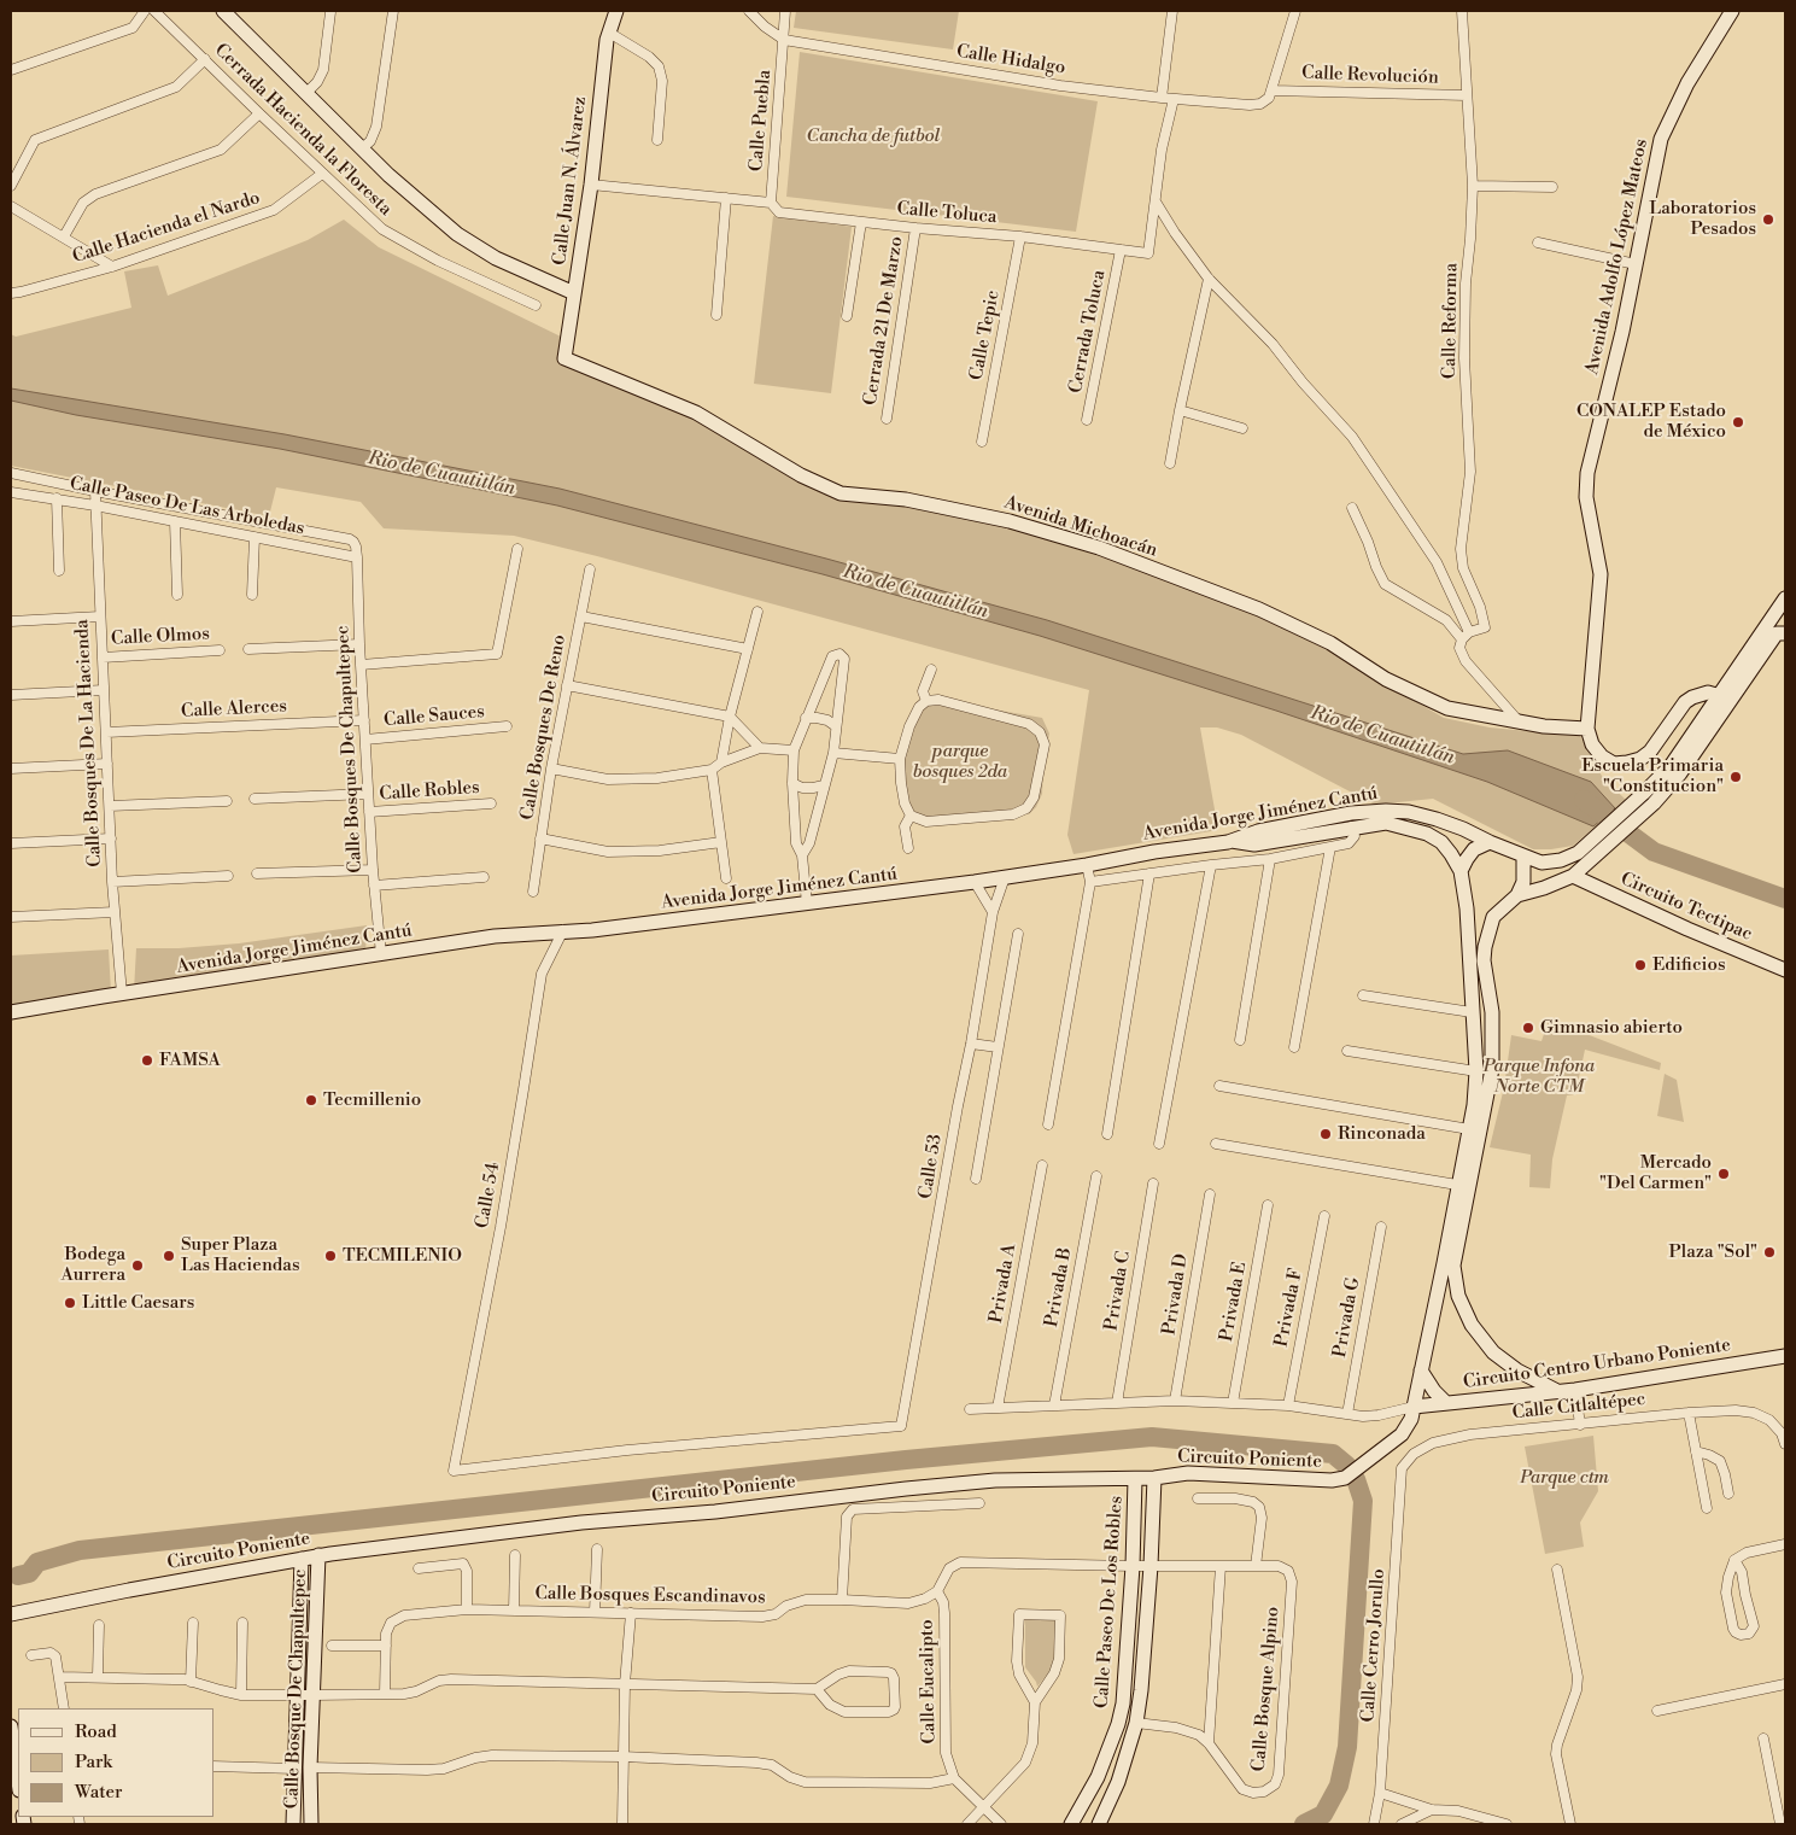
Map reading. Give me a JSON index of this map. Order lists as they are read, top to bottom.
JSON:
{
  "streets": {
    "street": [
      "Calle Hidalgo",
      "Calle Revolución",
      "Calle Puebla",
      "Cerrada Hacienda la Floresta",
      "Calle Juan N. Álvarez",
      "Calle Toluca",
      "Calle Hacienda el Nardo",
      "Avenida Adolfo López Mateos",
      "Cerrada 21 De Marzo",
      "Calle Reforma",
      "Cerrada Toluca",
      "Calle Tepic",
      "Calle Paseo De Las Arboledas",
      "Avenida Michoacán",
      "Calle Olmos",
      "Calle Alerces",
      "Calle Sauces",
      "Calle Bosques De Reno",
      "Calle Bosques De La Hacienda",
      "Calle Bosques De Chapultepec",
      "Calle Robles",
      "Avenida Jorge Jiménez Cantú",
      "Circuito Tectipac",
      "Calle 53",
      "Calle 54",
      "Privada A",
      "Privada B",
      "Privada C",
      "Privada D",
      "Privada E",
      "Privada F",
      "Privada G",
      "Circuito Centro Urbano Poniente",
      "Calle Citlaltépec",
      "Circuito Poniente",
      "Calle Bosques Escandinavos",
      "Calle Paseo De Los Robles",
      "Calle Cerro Jorullo",
      "Calle Eucalipto",
      "Calle Bosque De Chapultepec",
      "Calle Bosque Alpino"
    ]
  },
  "crossings": [
    ["Calle Hidalgo", "Calle Revolución"],
    ["Calle Hidalgo", "Calle Puebla"],
    ["Calle Hidalgo", "Calle Toluca"],
    ["Calle Revolución", "Calle Reforma"],
    ["Calle Puebla", "Calle Toluca"],
    ["Cerrada Hacienda la Floresta", "Calle Hacienda el Nardo"],
    ["Calle Juan N. Álvarez", "Calle Toluca"],
    ["Calle Juan N. Álvarez", "Avenida Michoacán"],
    ["Calle Toluca", "Cerrada 21 De Marzo"],
    ["Calle Toluca", "Cerrada Toluca"],
    ["Calle Toluca", "Calle Tepic"],
    ["Avenida Adolfo López Mateos", "Avenida Michoacán"],
    ["Calle Paseo De Las Arboledas", "Calle Bosques De La Hacienda"],
    ["Calle Paseo De Las Arboledas", "Calle Bosques De Chapultepec"],
    ["Calle Olmos", "Calle Bosques De La Hacienda"],
    ["Calle Alerces", "Calle Bosques De La Hacienda"],
    ["Calle Alerces", "Calle Bosques De Chapultepec"],
    ["Calle Sauces", "Calle Bosques De Chapultepec"],
    ["Calle Bosques De La Hacienda", "Avenida Jorge Jiménez Cantú"],
    ["Calle Bosques De Chapultepec", "Calle Robles"],
    ["Calle Bosques De Chapultepec", "Avenida Jorge Jiménez Cantú"],
    ["Avenida Jorge Jiménez Cantú", "Calle 53"],
    ["Avenida Jorge Jiménez Cantú", "Calle 54"],
    ["Avenida Jorge Jiménez Cantú", "Circuito Poniente"],
    ["Calle 53", "Calle 54"],
    ["Circuito Centro Urbano Poniente", "Circuito Poniente"],
    ["Calle Citlaltépec", "Calle Cerro Jorullo"],
    ["Circuito Poniente", "Calle Paseo De Los Robles"],
    ["Circuito Poniente", "Calle Bosque De Chapultepec"],
    ["Calle Bosques Escandinavos", "Calle Eucalipto"],
    ["Calle Paseo De Los Robles", "Calle Bosque Alpino"]
  ],
  "water": ["Rio de Cuautitlán"],
  "parks": [
    "Cancha de futbol",
    "parque bosques 2da",
    "Parque Infona Norte CTM",
    "Parque ctm"
  ],
  "places": [
    "Laboratorios Pesados",
    "CONALEP Estado de México",
    "Escuela Primaria \"Constitucion\"",
    "Edificios",
    "Gimnasio abierto",
    "FAMSA",
    "Tecmillenio",
    "Rinconada",
    "Mercado \"Del Carmen\"",
    "Plaza \"Sol\"",
    "Super Plaza Las Haciendas",
    "TECMILENIO",
    "Bodega Aurrera",
    "Little Caesars"
  ],
  "legend": ["Road", "Park", "Water"]
}
